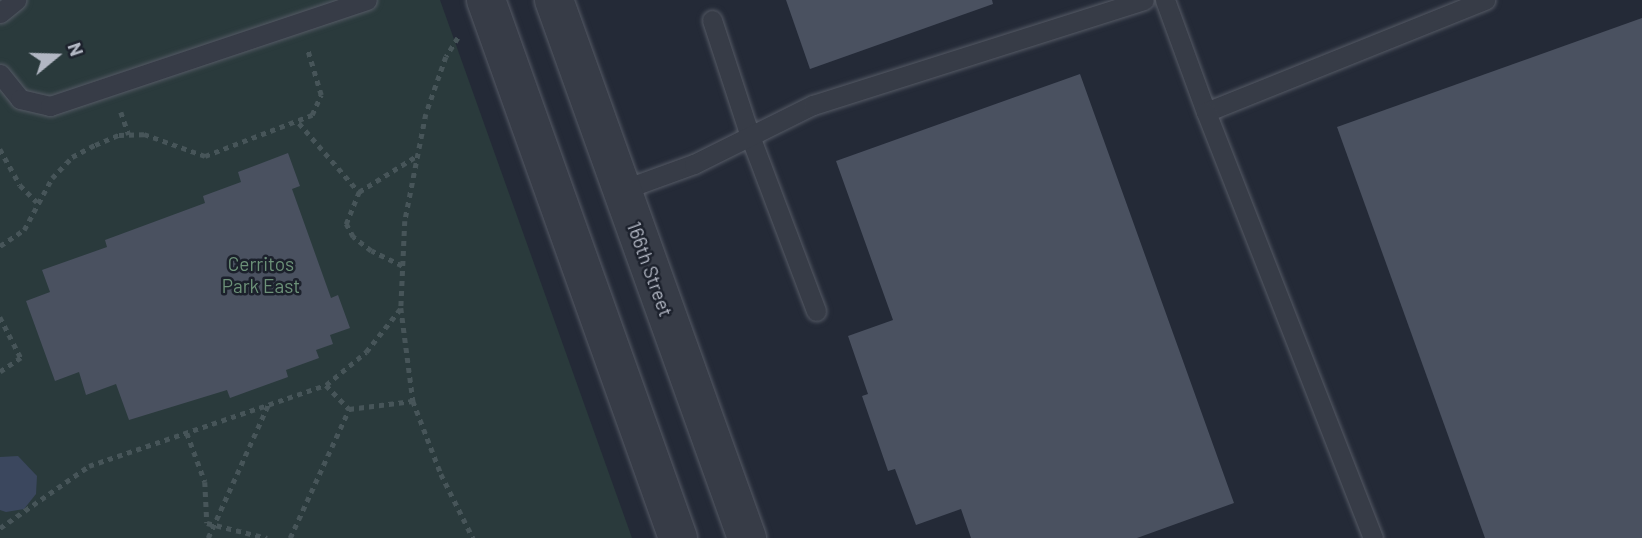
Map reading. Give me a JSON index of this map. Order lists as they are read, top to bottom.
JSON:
{
  "streets": {
    "street": ["166th Street"]
  },
  "parks": ["Cerritos Park East"],
  "north": "right"
}
